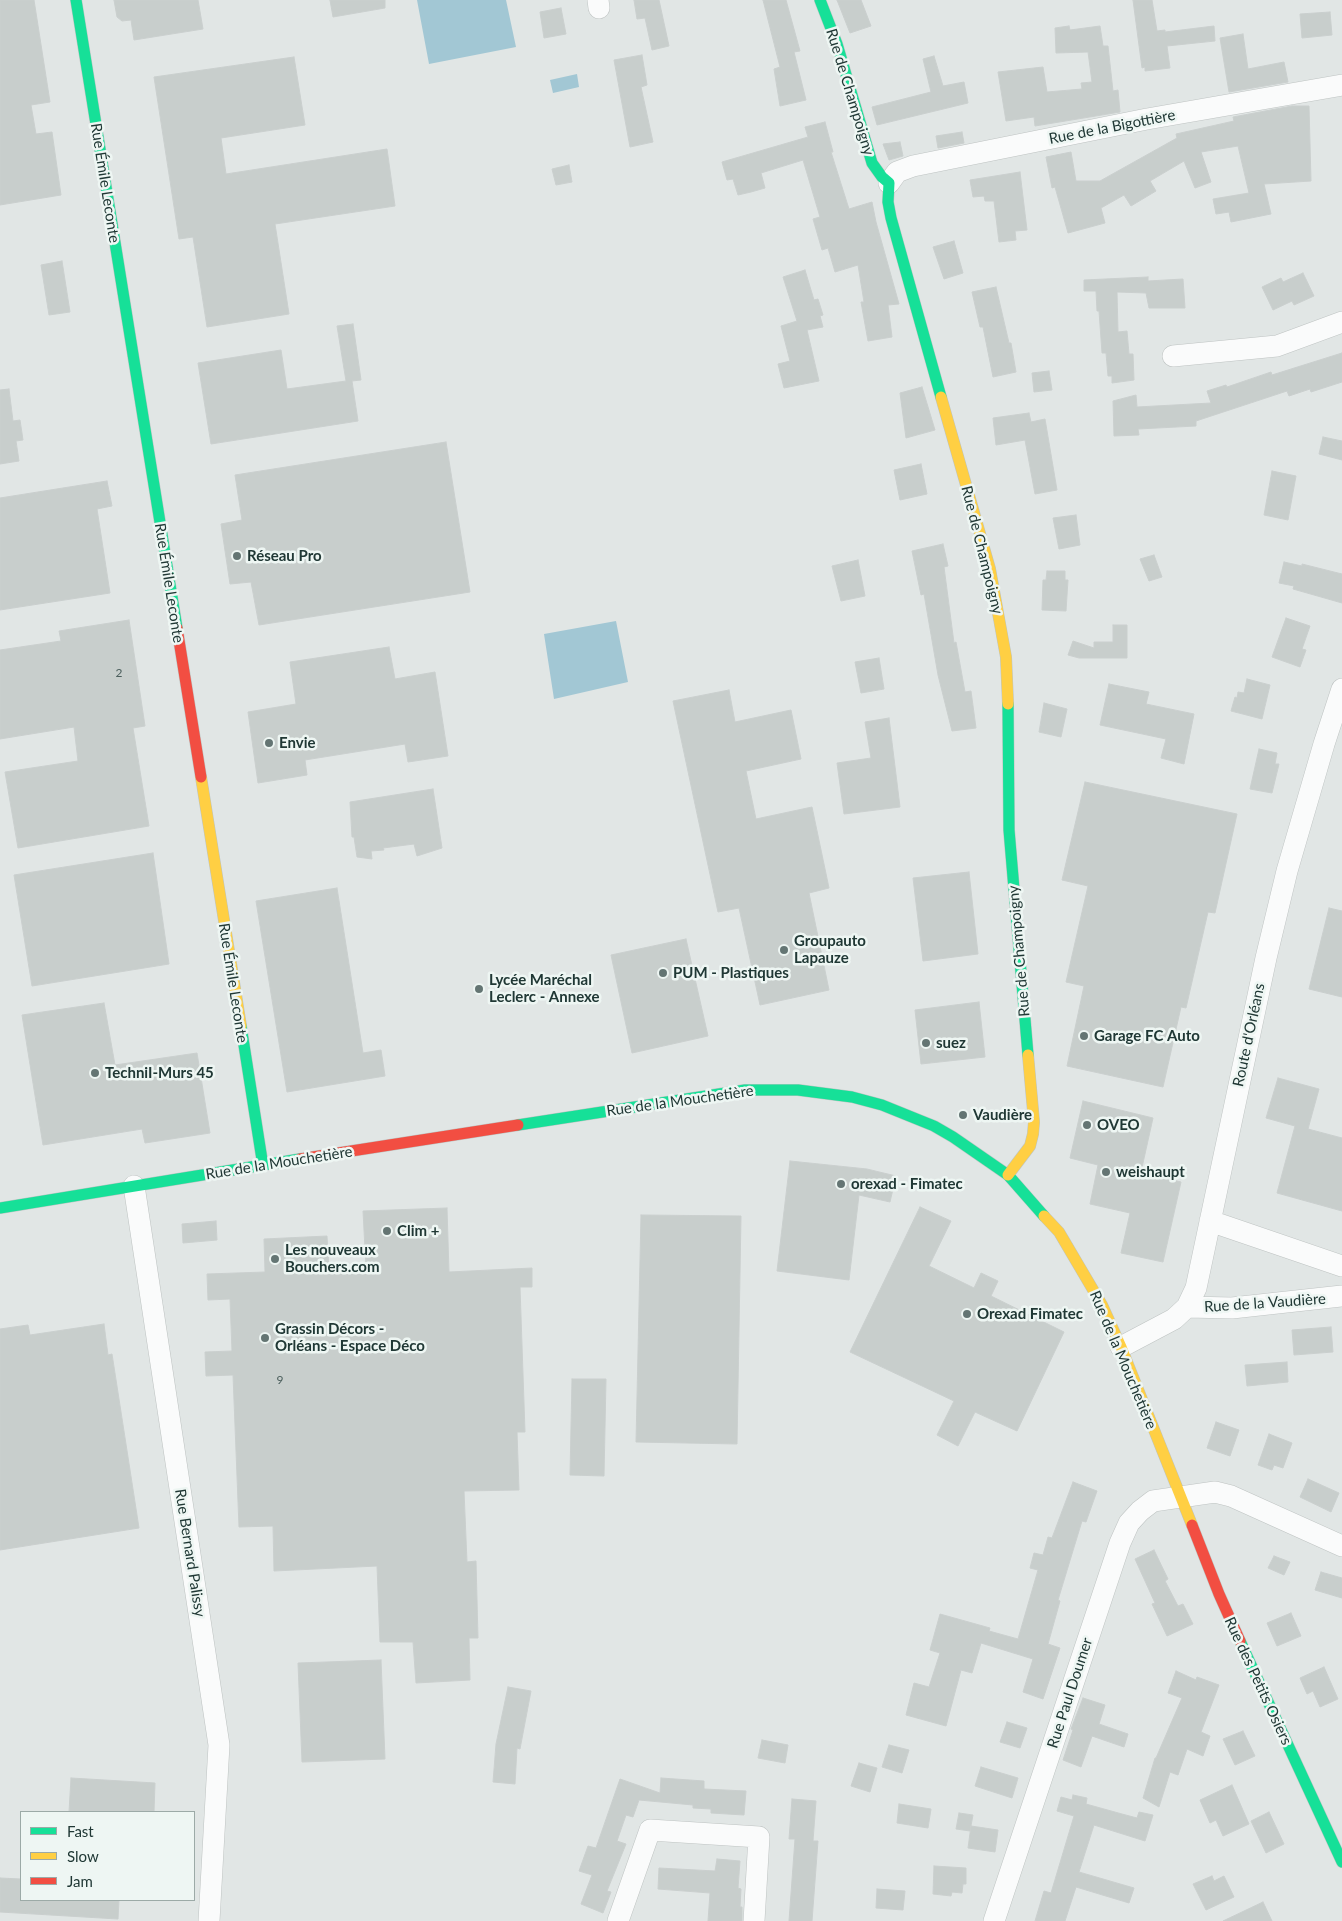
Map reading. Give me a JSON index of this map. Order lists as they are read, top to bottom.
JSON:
{
  "streets": {
    "street": [
      "Rue de Champoigny",
      "Rue de la Bigottière",
      "Rue Émile Leconte",
      "Route d'Orléans",
      "Rue de la Mouchetière",
      "Rue de la Vaudière",
      "Rue Bernard Palissy",
      "Rue des Petits Osiers",
      "Rue Paul Doumer"
    ]
  },
  "crossings": [
    ["Rue de Champoigny", "Rue de la Bigottière"],
    ["Rue de Champoigny", "Rue de la Mouchetière"],
    ["Rue Émile Leconte", "Rue de la Mouchetière"],
    ["Route d'Orléans", "Rue de la Mouchetière"],
    ["Route d'Orléans", "Rue de la Vaudière"],
    ["Rue de la Mouchetière", "Rue Bernard Palissy"],
    ["Rue de la Mouchetière", "Rue des Petits Osiers"],
    ["Rue de la Mouchetière", "Rue Paul Doumer"],
    ["Rue des Petits Osiers", "Rue Paul Doumer"]
  ],
  "places": [
    "Réseau Pro",
    "Envie",
    "Groupauto Lapauze",
    "PUM - Plastiques",
    "Lycée Maréchal Leclerc - Annexe",
    "Garage FC Auto",
    "suez",
    "TechniI-Murs 45",
    "Vaudière",
    "OVEO",
    "weishaupt",
    "orexad - Fimatec",
    "Clim +",
    "Les nouveaux Bouchers.com",
    "Orexad Fimatec",
    "Grassin Décors - Orléans - Espace Déco"
  ],
  "house_numbers": ["2", "9"],
  "legend": ["Fast", "Slow", "Jam"]
}
